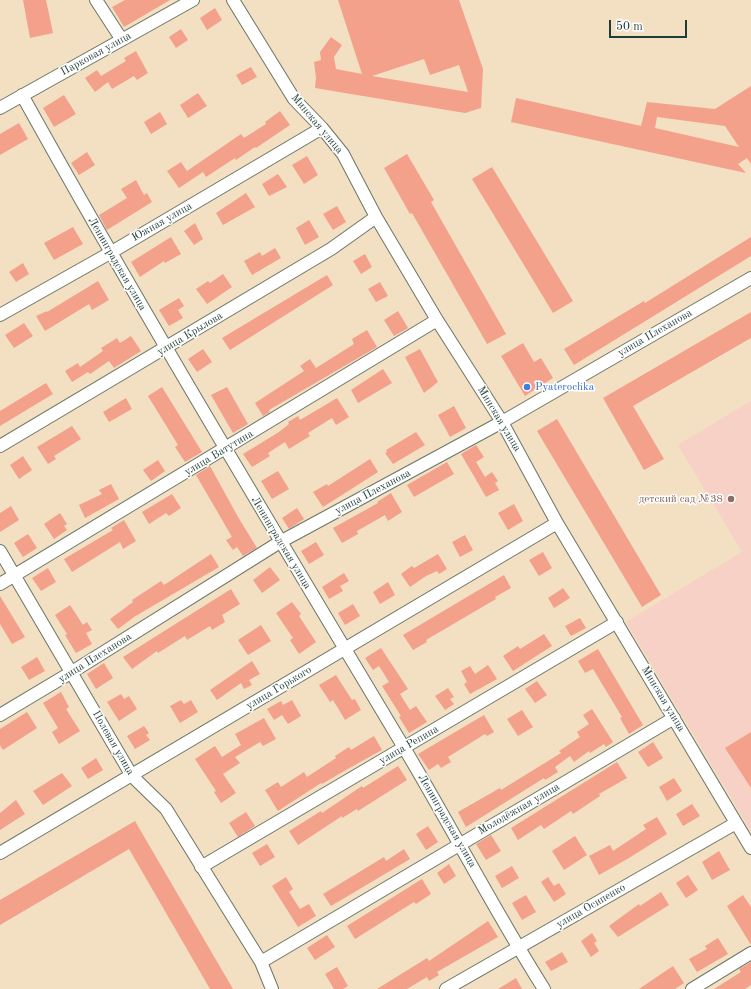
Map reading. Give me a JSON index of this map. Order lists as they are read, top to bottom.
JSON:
{
  "streets": {
    "street": [
      "Парковая улица",
      "Минская улица",
      "Южная улица",
      "Ленинградская улица",
      "улица Плеханова",
      "улица Крылова",
      "улица Ватутина",
      "улица Горького",
      "Полевая улица",
      "улица Репина",
      "Молодёжная улица",
      "улица Осипенко"
    ]
  },
  "crossings": [
    ["Парковая улица", "Ленинградская улица"],
    ["Минская улица", "Южная улица"],
    ["Минская улица", "улица Плеханова"],
    ["Минская улица", "улица Крылова"],
    ["Минская улица", "улица Ватутина"],
    ["Минская улица", "улица Горького"],
    ["Минская улица", "улица Репина"],
    ["Минская улица", "Молодёжная улица"],
    ["Минская улица", "улица Осипенко"],
    ["Южная улица", "Ленинградская улица"],
    ["Ленинградская улица", "улица Плеханова"],
    ["Ленинградская улица", "улица Крылова"],
    ["Ленинградская улица", "улица Ватутина"],
    ["Ленинградская улица", "улица Горького"],
    ["Ленинградская улица", "улица Репина"],
    ["Ленинградская улица", "Молодёжная улица"],
    ["Ленинградская улица", "улица Осипенко"],
    ["улица Плеханова", "Полевая улица"],
    ["улица Ватутина", "Полевая улица"],
    ["улица Горького", "Полевая улица"],
    ["Полевая улица", "улица Репина"],
    ["Полевая улица", "Молодёжная улица"]
  ],
  "places": ["Pyaterochka", "детский сад №38"],
  "scale_bar": "50 m"
}
